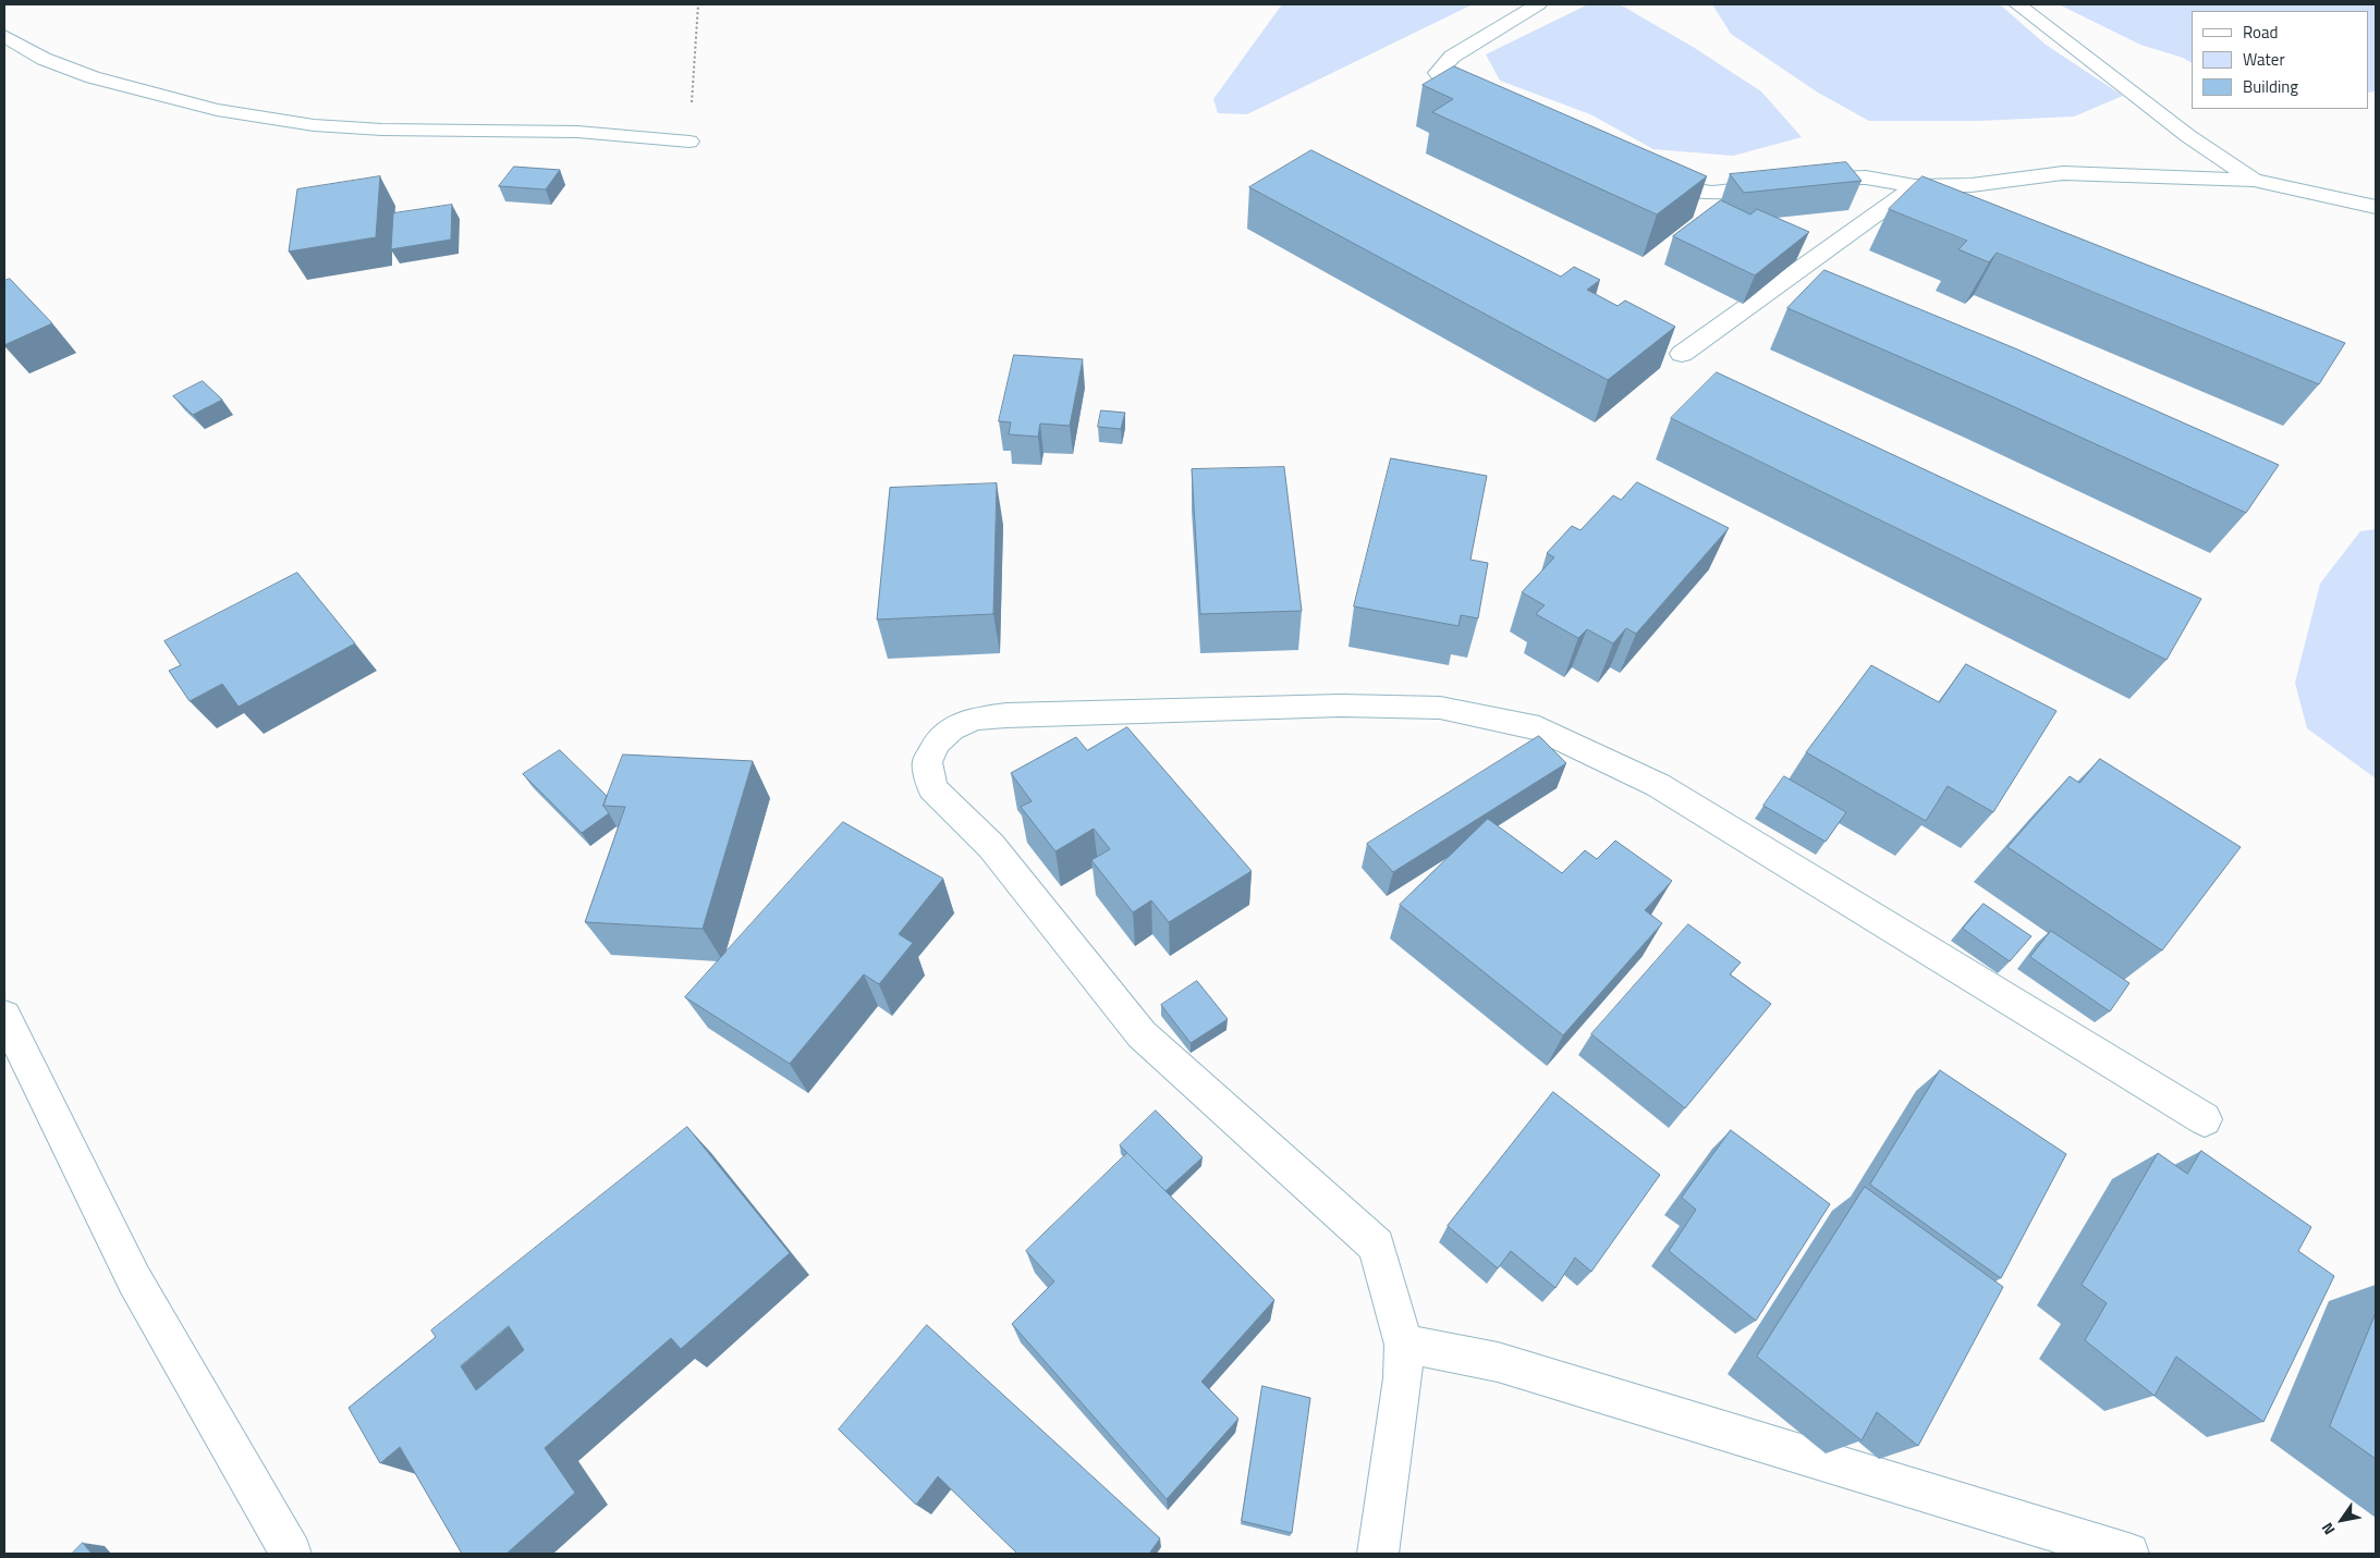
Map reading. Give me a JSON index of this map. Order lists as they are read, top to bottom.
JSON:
{
  "legend": ["Road", "Water", "Building"],
  "north": "bottom left"
}
